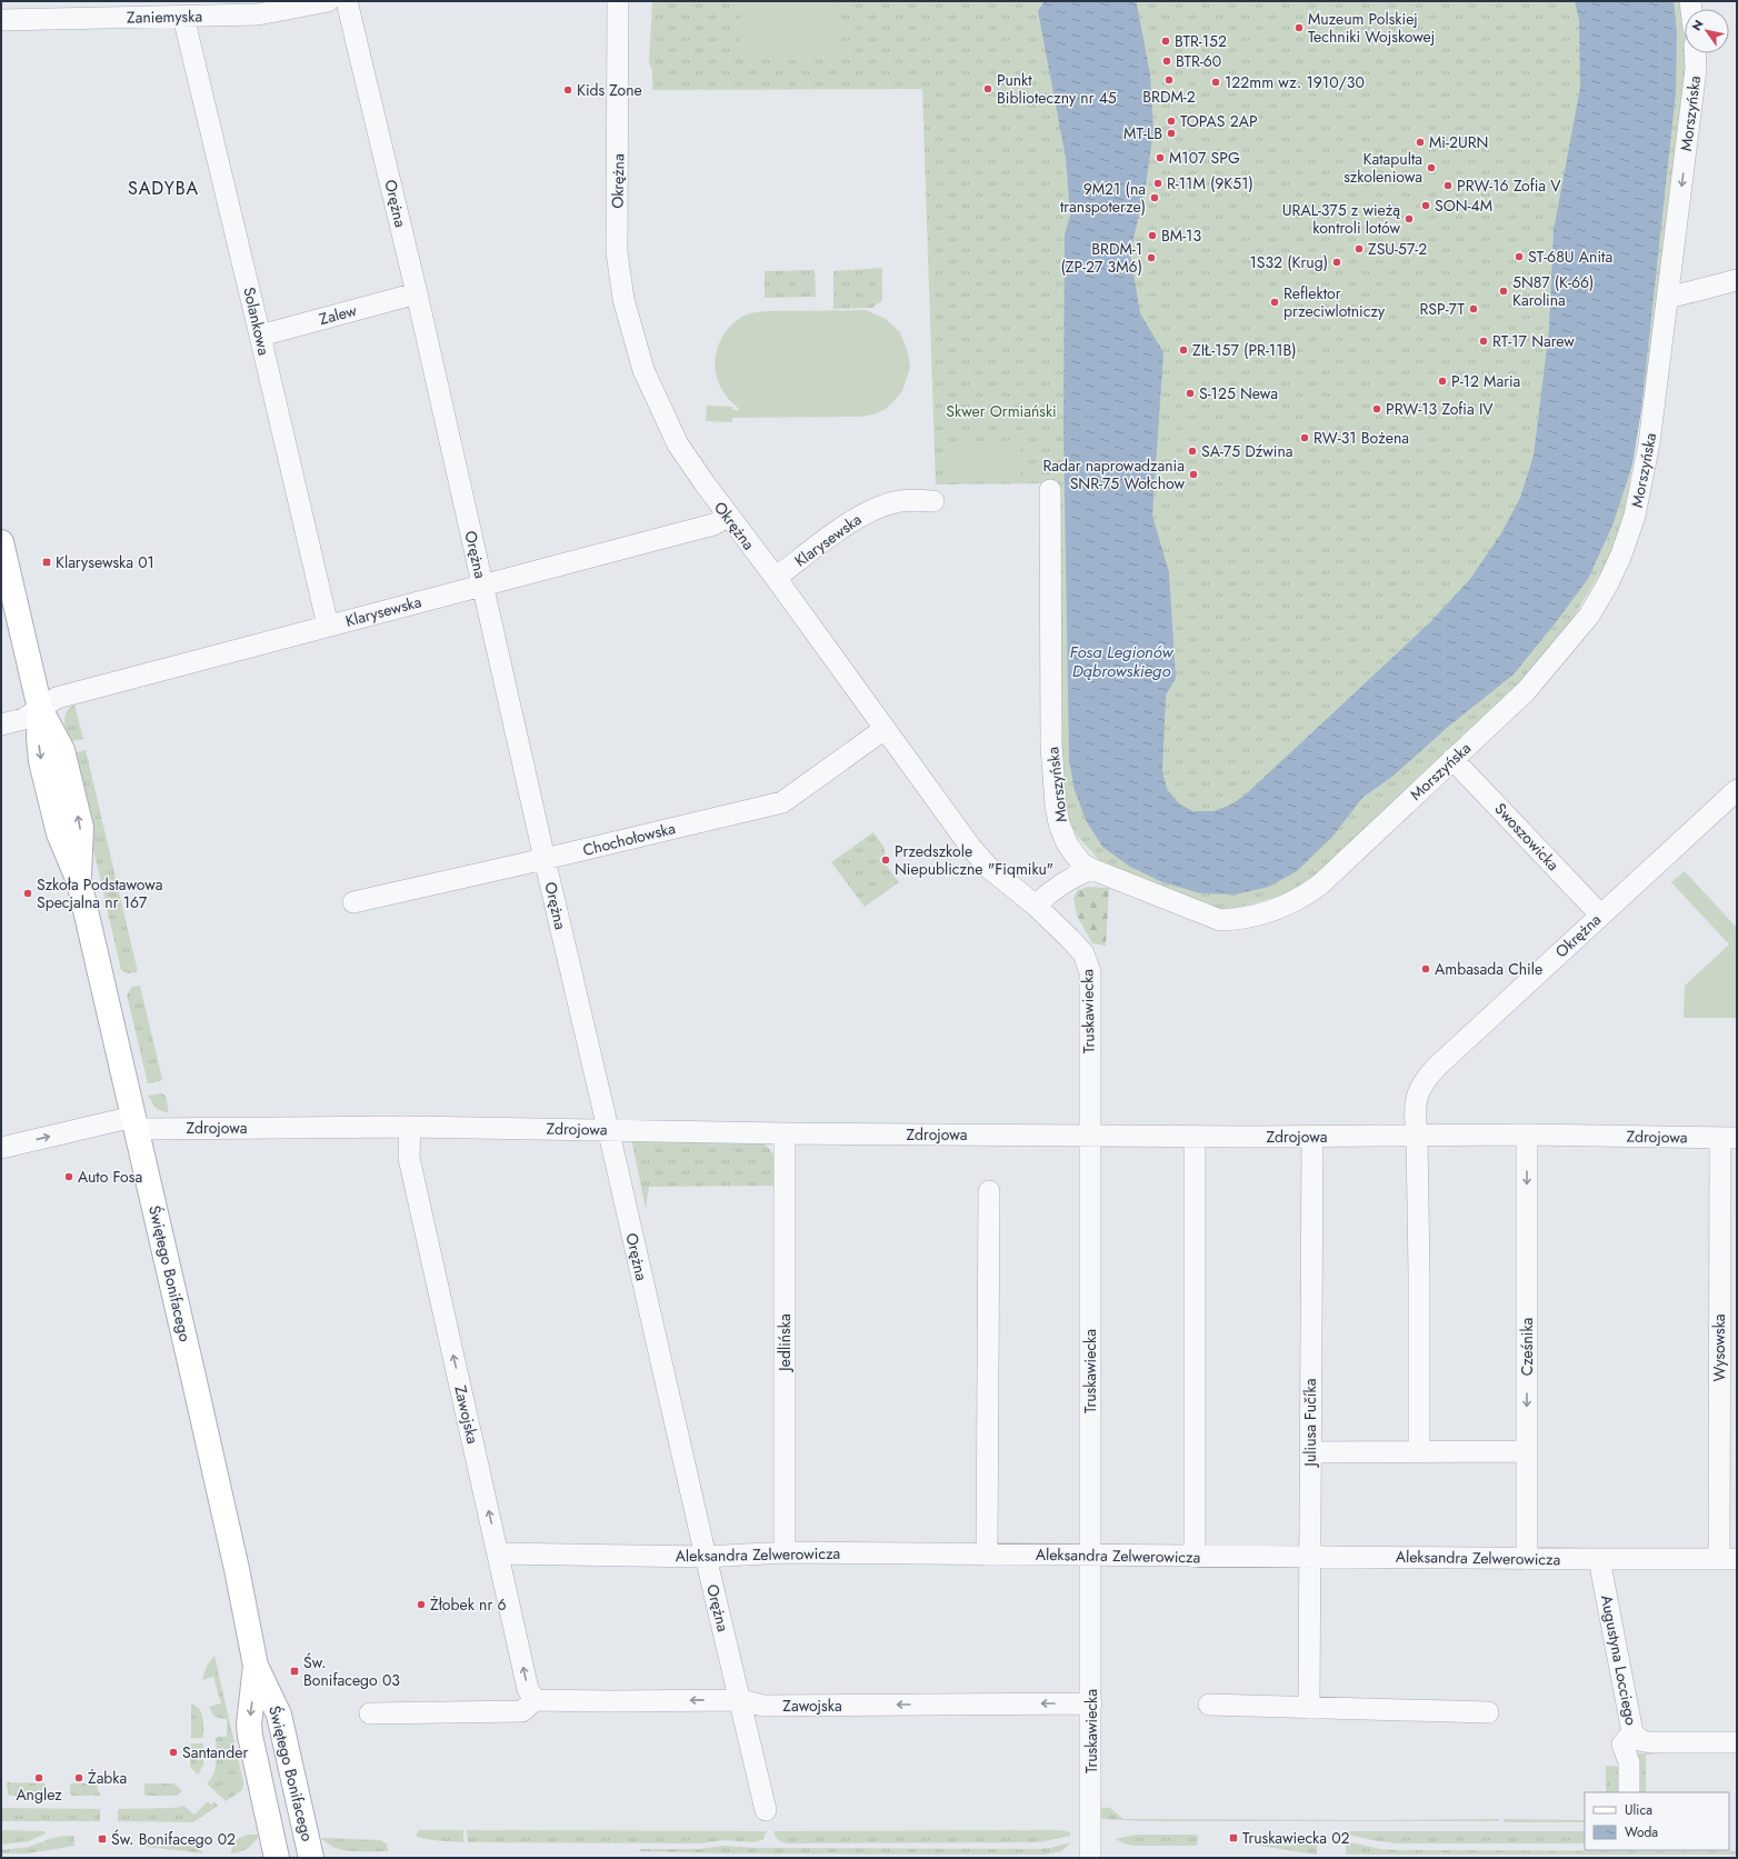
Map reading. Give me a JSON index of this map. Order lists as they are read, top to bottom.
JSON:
{
  "streets": {
    "street": [
      "Zaniemyska",
      "Morszyńska",
      "Okrężna",
      "Orężna",
      "Zalew",
      "Solankowa",
      "Klarysewska",
      "Swoszowicka",
      "Chochołowska",
      "Truskawiecka",
      "Zdrojowa",
      "Świętego Bonifacego",
      "Jedlińska",
      "Cześnika",
      "Wysowska",
      "Zawojska",
      "Juliusa Fučíka",
      "Aleksandra Zelwerowicza",
      "Augustyna Locciego"
    ]
  },
  "crossings": [
    ["Zaniemyska", "Solankowa"],
    ["Morszyńska", "Swoszowicka"],
    ["Okrężna", "Klarysewska"],
    ["Okrężna", "Swoszowicka"],
    ["Okrężna", "Chochołowska"],
    ["Okrężna", "Truskawiecka"],
    ["Okrężna", "Zdrojowa"],
    ["Orężna", "Zalew"],
    ["Orężna", "Klarysewska"],
    ["Orężna", "Chochołowska"],
    ["Orężna", "Zdrojowa"],
    ["Orężna", "Zawojska"],
    ["Orężna", "Aleksandra Zelwerowicza"],
    ["Zalew", "Solankowa"],
    ["Solankowa", "Klarysewska"],
    ["Klarysewska", "Świętego Bonifacego"],
    ["Truskawiecka", "Zdrojowa"],
    ["Truskawiecka", "Zawojska"],
    ["Truskawiecka", "Aleksandra Zelwerowicza"],
    ["Zdrojowa", "Świętego Bonifacego"],
    ["Zdrojowa", "Jedlińska"],
    ["Zdrojowa", "Cześnika"],
    ["Zdrojowa", "Wysowska"],
    ["Zdrojowa", "Zawojska"],
    ["Zdrojowa", "Juliusa Fučíka"],
    ["Jedlińska", "Aleksandra Zelwerowicza"],
    ["Cześnika", "Aleksandra Zelwerowicza"],
    ["Wysowska", "Aleksandra Zelwerowicza"],
    ["Zawojska", "Aleksandra Zelwerowicza"],
    ["Juliusa Fučíka", "Aleksandra Zelwerowicza"],
    ["Aleksandra Zelwerowicza", "Augustyna Locciego"]
  ],
  "one_way": ["Cześnika"],
  "districts": ["SADYBA"],
  "water": ["Fosa Legionów Dąbrowskiego"],
  "parks": ["Skwer Ormiański"],
  "places": {
    "other": [
      "Muzeum Polskiej Techniki Wojskowej",
      "BTR-152",
      "BTR-60",
      "BRDM-2",
      "122mm wz. 1910/30",
      "Punkt Biblioteczny nr 45",
      "Kids Zone",
      "TOPAS 2AP",
      "MT-LB",
      "Mi-2URN",
      "M107 SPG",
      "Katapulta szkoleniowa",
      "R-11M (9K51)",
      "PRW-16 Zofia V",
      "9M21 (na transpoterze)",
      "SON-4M",
      "URAL-375 z wieżą kontroli lotów",
      "BM-13",
      "ZSU-57-2",
      "ST-68U Anita",
      "BRDM-1 (ZP-27 3M6)",
      "1S32 (Krug)",
      "5N87 (K-66) Karolina",
      "Reflektor przeciwlotniczy",
      "RSP-7T",
      "RT-17 Narew",
      "ZIŁ-157 (PR-11B)",
      "P-12 Maria",
      "S-125 Newa",
      "PRW-13 Zofia IV",
      "RW-31 Bożena",
      "SA-75 Dźwina",
      "Radar naprowadzania SNR-75 Wołchow",
      "Przedszkole Niepubliczne \"Fiqmiku\"",
      "Szkoła Podstawowa Specjalna nr 167",
      "Ambasada Chile",
      "Auto Fosa",
      "Żłobek nr 6",
      "Santander",
      "Anglez",
      "Żabka"
    ],
    "transit": [
      "Klarysewska 01",
      "Św. Bonifacego 03",
      "Truskawiecka 02",
      "Św. Bonifacego 02"
    ]
  },
  "legend": ["Ulica", "Woda"],
  "north": "top left"
}
